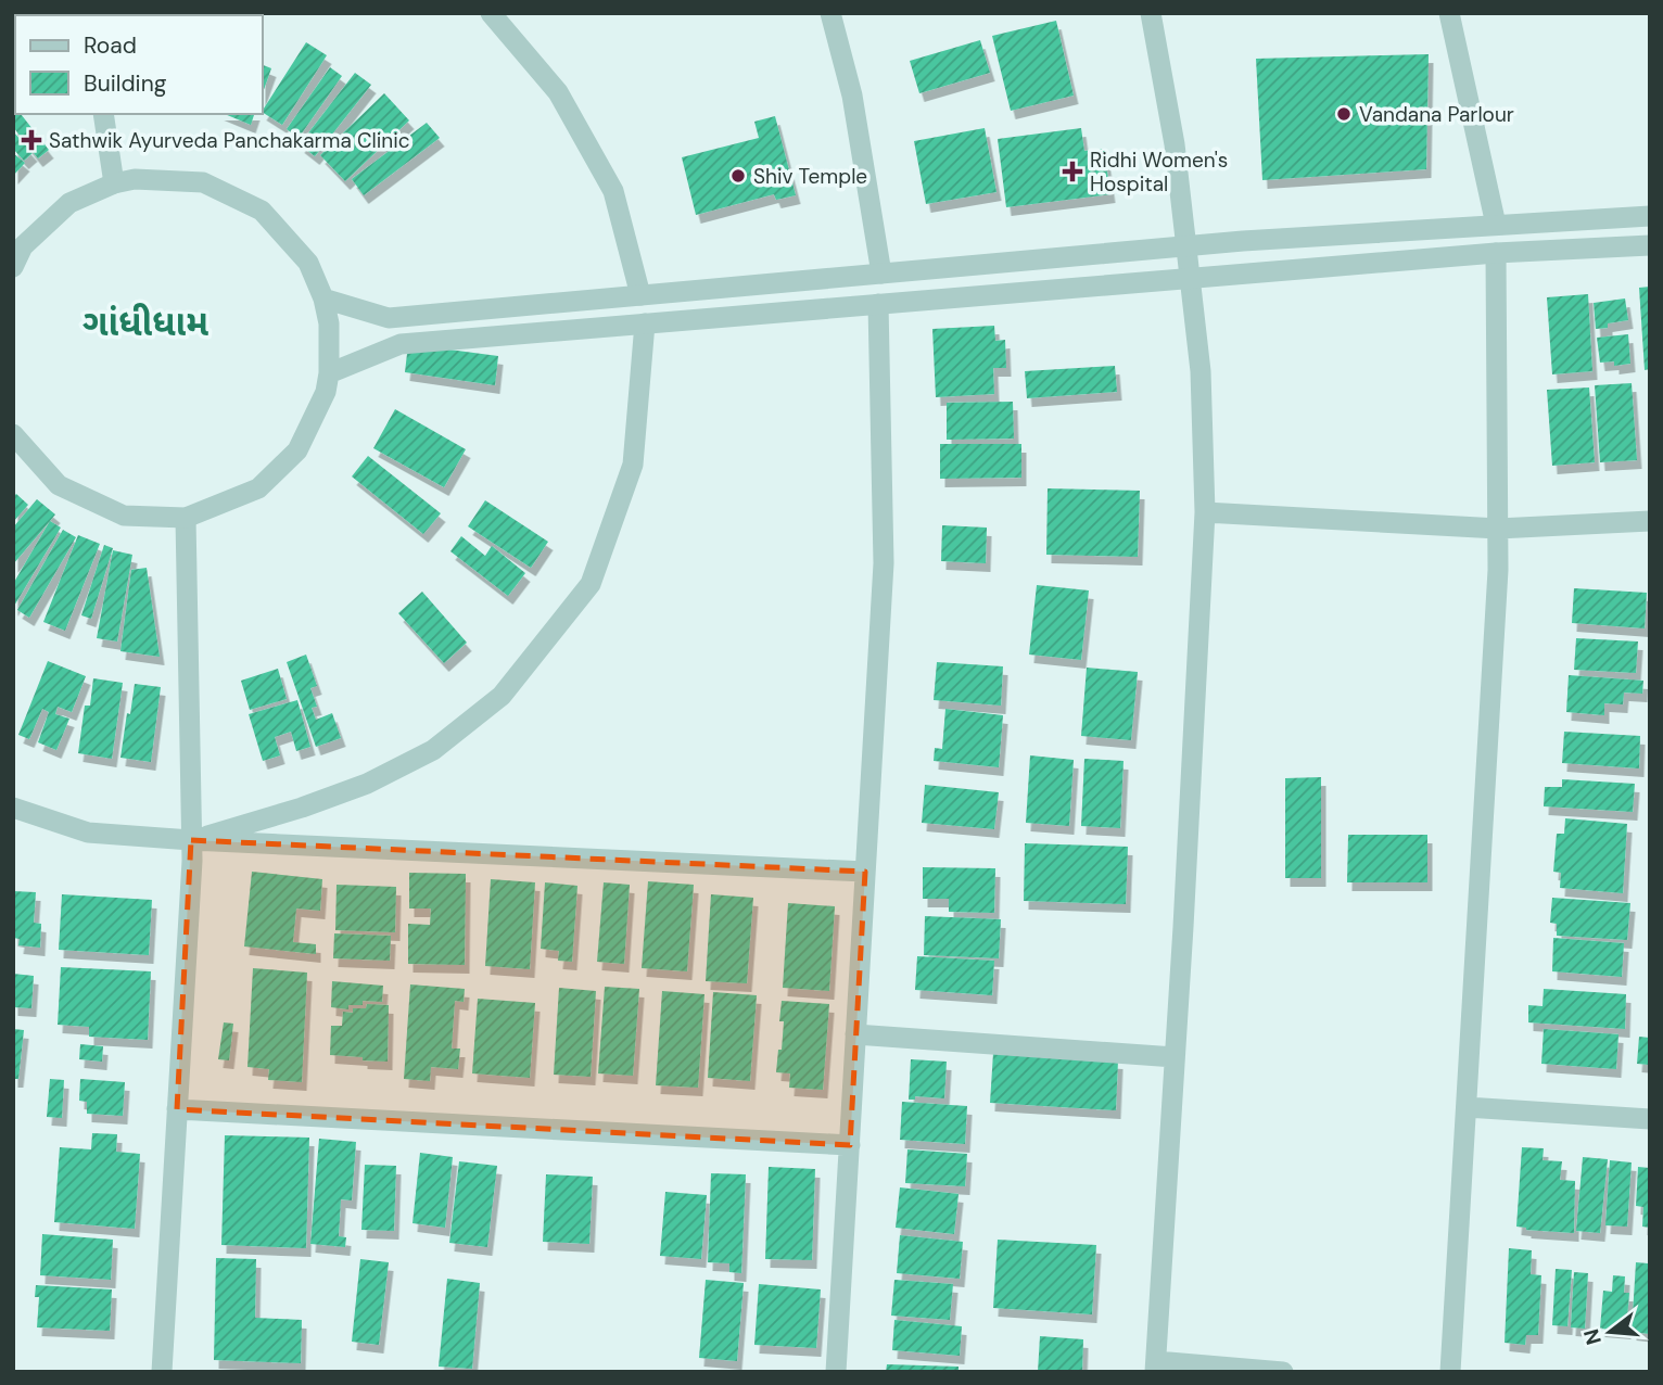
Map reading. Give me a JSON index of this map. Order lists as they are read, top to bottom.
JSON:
{
  "districts": ["ગાંધીધામ"],
  "places": {
    "other": ["Vandana Parlour", "Shiv Temple"],
    "health": ["Sathwik Ayurveda Panchakarma Clinic", "Ridhi Women's Hospital"]
  },
  "legend": ["Road", "Building"],
  "north": "left"
}
